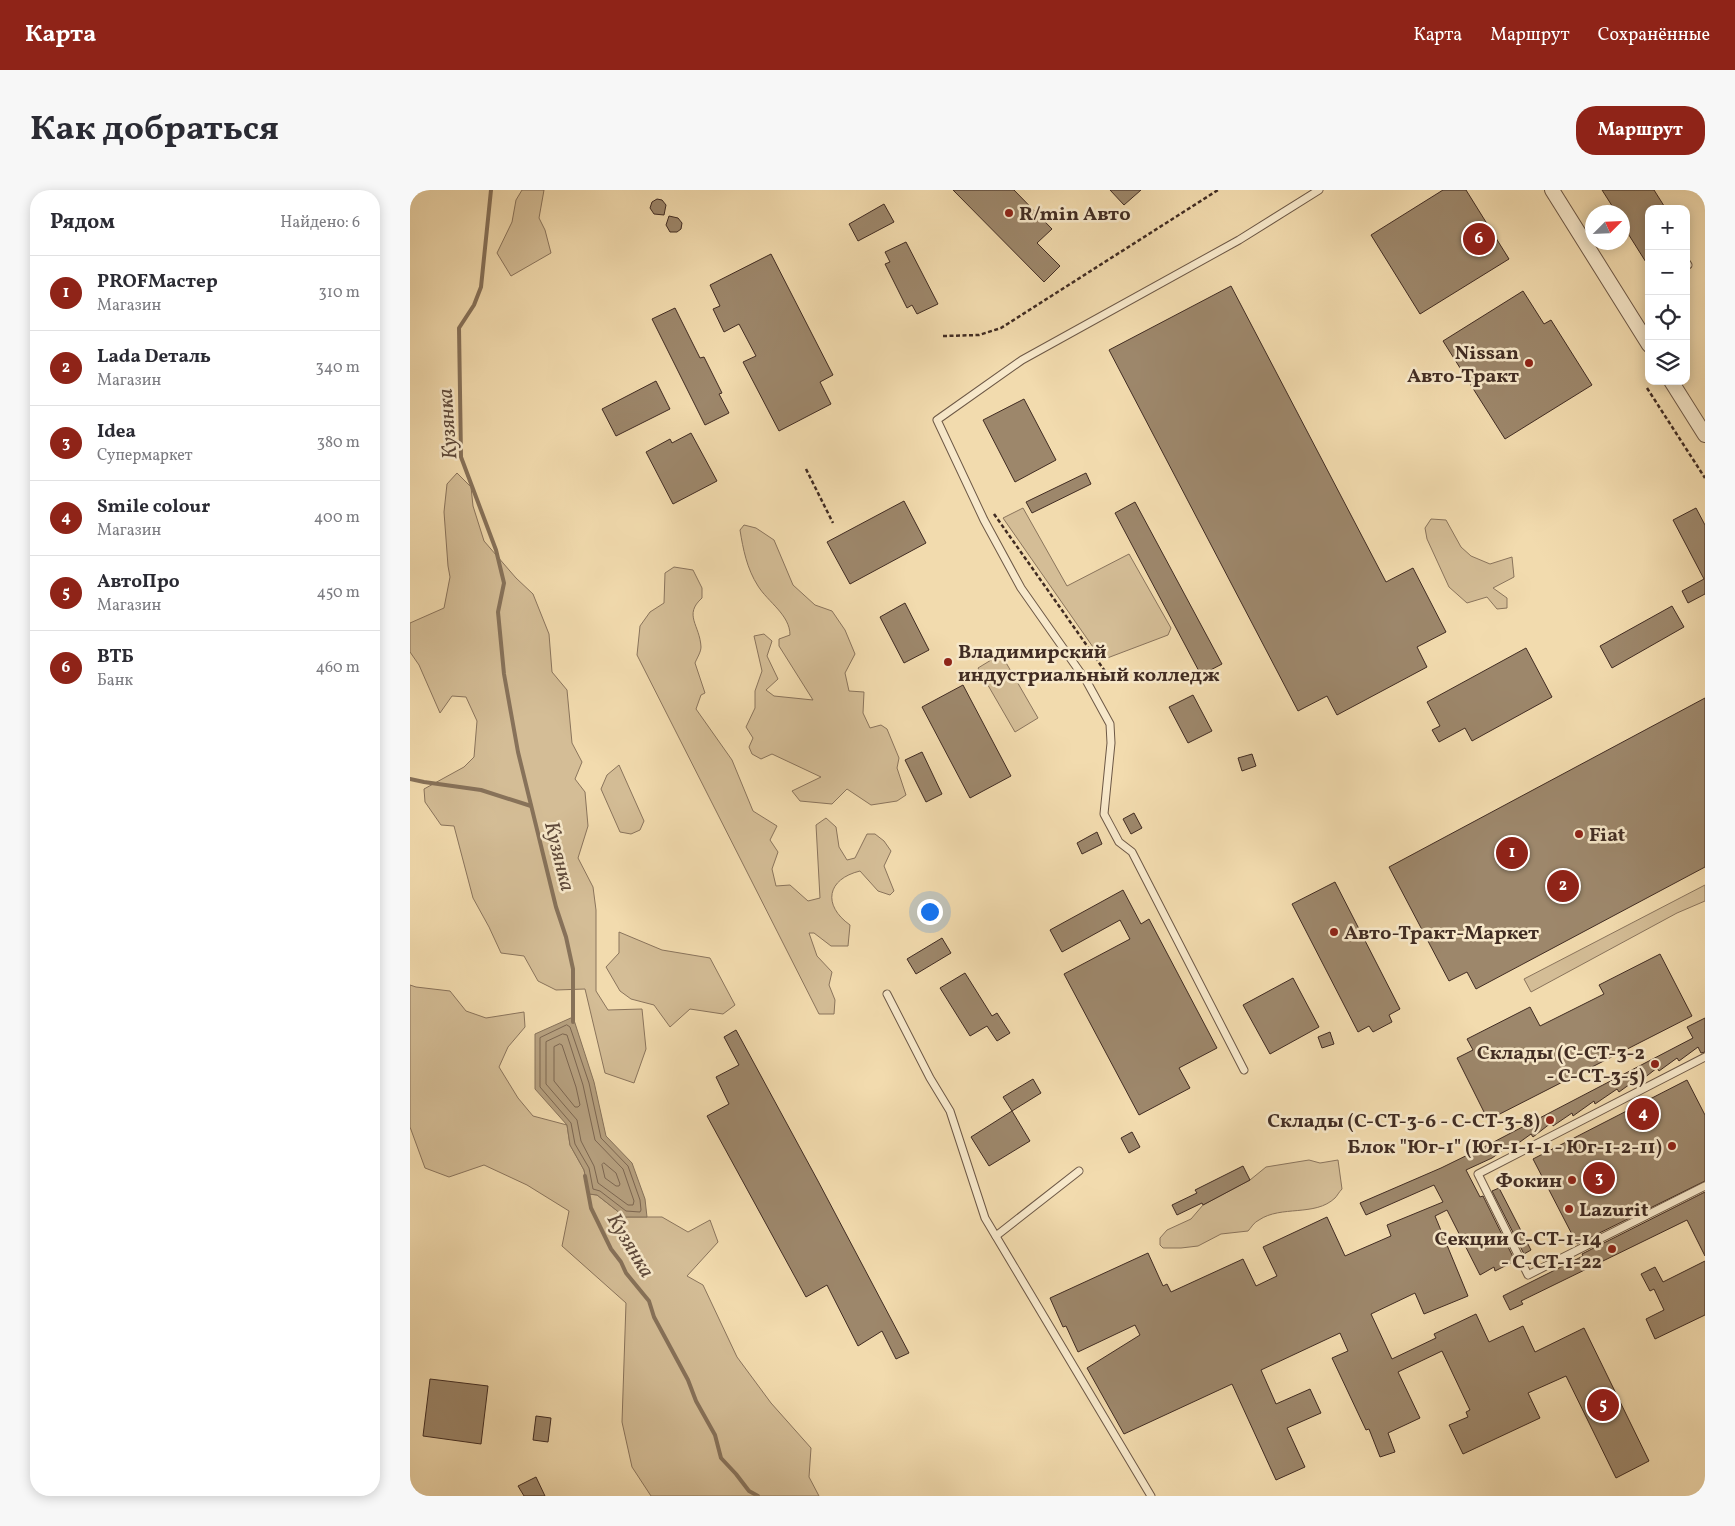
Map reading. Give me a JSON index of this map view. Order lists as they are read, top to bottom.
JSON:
{
  "water": ["Кузянка"],
  "places": [
    "R/min Авто",
    "Nissan Авто-Тракт",
    "Владимирский индустриальный колледж",
    "Fiat",
    "Авто-Тракт-Маркет",
    "Склады (С-СТ-3-2 - С-СТ-3-5)",
    "Склады (С-СТ-3-6 - С-СТ-3-8)",
    "Блок \"Юг-1\" (Юг-1-1-1 - Юг-1-2-11)",
    "Фокин",
    "Lazurit",
    "Секции С-СТ-1-14 - С-СТ-1-22"
  ],
  "north": "top right",
  "page": {
    "header": "Карта",
    "nav": ["Карта", "Маршрут", "Сохранённые"],
    "title": "Как добраться",
    "buttons": "Маршрут",
    "heading": ["Рядом", "Найдено: 6"],
    "map_buttons": ["+", "−"],
    "pins": [
      "6",
      "1",
      "2",
      "4",
      "3",
      "5"
    ],
    "list": [
      {
        "mark": "1",
        "name": "PROFМастер",
        "note": "Магазин",
        "value": "310 m"
      },
      {
        "mark": "2",
        "name": "Lada Dеталь",
        "note": "Магазин",
        "value": "340 m"
      },
      {
        "mark": "3",
        "name": "Idea",
        "note": "Супермаркет",
        "value": "380 m"
      },
      {
        "mark": "4",
        "name": "Smile colour",
        "note": "Магазин",
        "value": "400 m"
      },
      {
        "mark": "5",
        "name": "АвтоПро",
        "note": "Магазин",
        "value": "450 m"
      },
      {
        "mark": "6",
        "name": "ВТБ",
        "note": "Банк",
        "value": "460 m"
      }
    ]
  }
}
